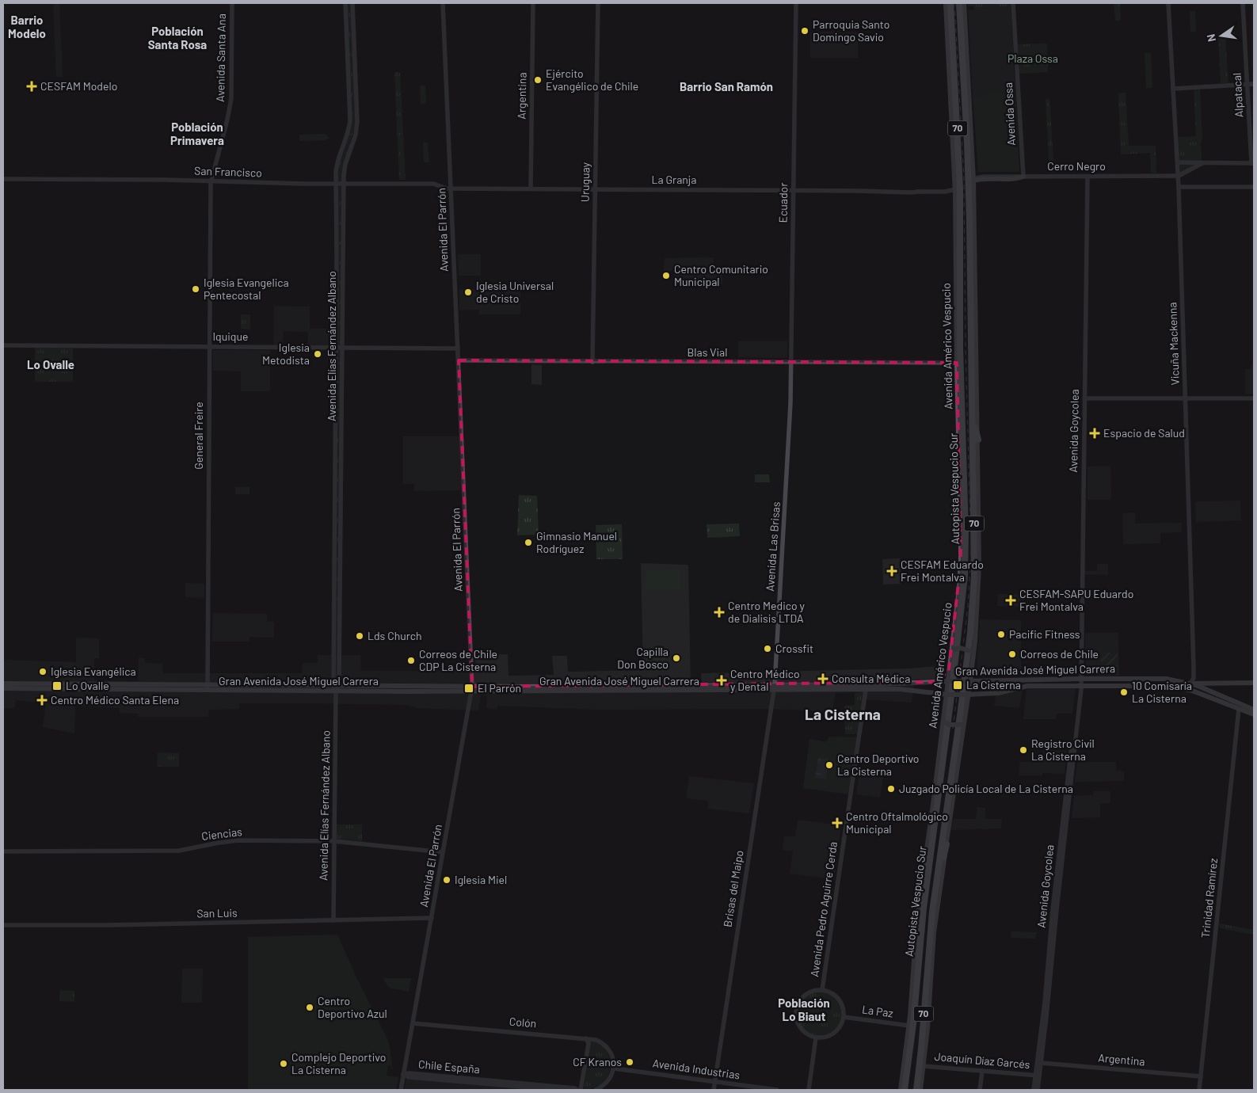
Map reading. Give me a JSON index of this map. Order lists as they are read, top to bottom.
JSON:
{
  "streets": {
    "highway": ["70", "Autopista Vespucio Sur"],
    "main road": ["Avenida Américo Vespucio", "Gran Avenida José Miguel Carrera"],
    "street": [
      "Avenida Santa Ana",
      "Alpatacal",
      "Argentina",
      "Avenida Ossa",
      "Cerro Negro",
      "San Francisco",
      "La Granja",
      "Uruguay",
      "Ecuador",
      "Avenida El Parrón",
      "Iquique",
      "Vicuña Mackenna",
      "Avenida Elías Fernández Albano",
      "Blas Vial",
      "Avenida Goycolea",
      "General Freire",
      "Avenida Las Brisas",
      "Ciencias",
      "Brisas del Maipo",
      "Trinidad Ramírez",
      "Avenida Pedro Aguirre Cerda",
      "San Luis",
      "La Paz",
      "Colón",
      "Joaquín Díaz Garcés",
      "Chile España",
      "Avenida Industrias"
    ]
  },
  "crossings": [
    ["Avenida Santa Ana", "San Francisco"],
    ["Avenida Santa Ana", "General Freire"],
    ["Argentina", "La Granja"],
    ["Argentina", "Avenida Goycolea"],
    ["Argentina", "Trinidad Ramírez"],
    ["Avenida Ossa", "Cerro Negro"],
    ["Cerro Negro", "Vicuña Mackenna"],
    ["Cerro Negro", "Avenida Goycolea"],
    ["San Francisco", "La Granja"],
    ["San Francisco", "Avenida El Parrón"],
    ["San Francisco", "Avenida Elías Fernández Albano"],
    ["San Francisco", "General Freire"],
    ["La Granja", "Uruguay"],
    ["La Granja", "Ecuador"],
    ["La Granja", "Avenida El Parrón"],
    ["Uruguay", "Blas Vial"],
    ["Ecuador", "Blas Vial"],
    ["Ecuador", "Avenida Las Brisas"],
    ["Avenida El Parrón", "Iquique"],
    ["Avenida El Parrón", "Blas Vial"],
    ["Avenida El Parrón", "Gran Avenida José Miguel Carrera"],
    ["Avenida El Parrón", "Ciencias"],
    ["Avenida El Parrón", "San Luis"],
    ["Avenida El Parrón", "Colón"],
    ["Avenida El Parrón", "Chile España"],
    ["Iquique", "Avenida Elías Fernández Albano"],
    ["Iquique", "General Freire"],
    ["Vicuña Mackenna", "Gran Avenida José Miguel Carrera"],
    ["Avenida Elías Fernández Albano", "Gran Avenida José Miguel Carrera"],
    ["Avenida Elías Fernández Albano", "Ciencias"],
    ["Avenida Elías Fernández Albano", "San Luis"],
    ["Avenida Américo Vespucio", "Blas Vial"],
    ["Avenida Américo Vespucio", "Gran Avenida José Miguel Carrera"],
    ["Avenida Américo Vespucio", "La Paz"],
    ["Avenida Goycolea", "Gran Avenida José Miguel Carrera"],
    ["Avenida Goycolea", "Joaquín Díaz Garcés"],
    ["General Freire", "Gran Avenida José Miguel Carrera"],
    ["Avenida Las Brisas", "Gran Avenida José Miguel Carrera"],
    ["Avenida Las Brisas", "Brisas del Maipo"],
    ["Gran Avenida José Miguel Carrera", "Brisas del Maipo"],
    ["Gran Avenida José Miguel Carrera", "Trinidad Ramírez"],
    ["Gran Avenida José Miguel Carrera", "Avenida Pedro Aguirre Cerda"],
    ["Brisas del Maipo", "Avenida Industrias"],
    ["Avenida Pedro Aguirre Cerda", "La Paz"],
    ["Colón", "Avenida Industrias"]
  ],
  "districts": [
    "Barrio Modelo",
    "Población Santa Rosa",
    "Barrio San Ramón",
    "Población Primavera",
    "Lo Ovalle",
    "La Cisterna",
    "Población Lo Biaut"
  ],
  "parks": ["Plaza Ossa"],
  "places": {
    "other": [
      "Parroquia Santo Domingo Savio",
      "Ejército Evangélico de Chile",
      "Centro Comunitario Municipal",
      "Iglesia Evangelica Pentecostal",
      "Iglesia Universal de Cristo",
      "Iglesia Metodista",
      "Gimnasio Manuel Rodríguez",
      "Pacific Fitness",
      "Lds Church",
      "Crossfit",
      "Correos de Chile",
      "Capilla Don Bosco",
      "Correos de Chile CDP La Cisterna",
      "Iglesia Evangélica",
      "10 Comisaría La Cisterna",
      "Registro Civil La Cisterna",
      "Centro Deportivo La Cisterna",
      "Juzgado Policía Local de La Cisterna",
      "Iglesia Miel",
      "Centro Deportivo Azul",
      "CF Kranos",
      "Complejo Deportivo La Cisterna"
    ],
    "health": [
      "CESFAM Modelo",
      "Espacio de Salud",
      "CESFAM Eduardo Frei Montalva",
      "CESFAM-SAPU Eduardo Frei Montalva",
      "Centro Medico y de Dialisis LTDA",
      "Consulta Médica",
      "Centro Médico y Dental",
      "Centro Médico Santa Elena",
      "Centro Oftalmológico Municipal"
    ],
    "transit": ["La Cisterna", "Lo Ovalle", "El Parrón"]
  },
  "north": "left"
}
